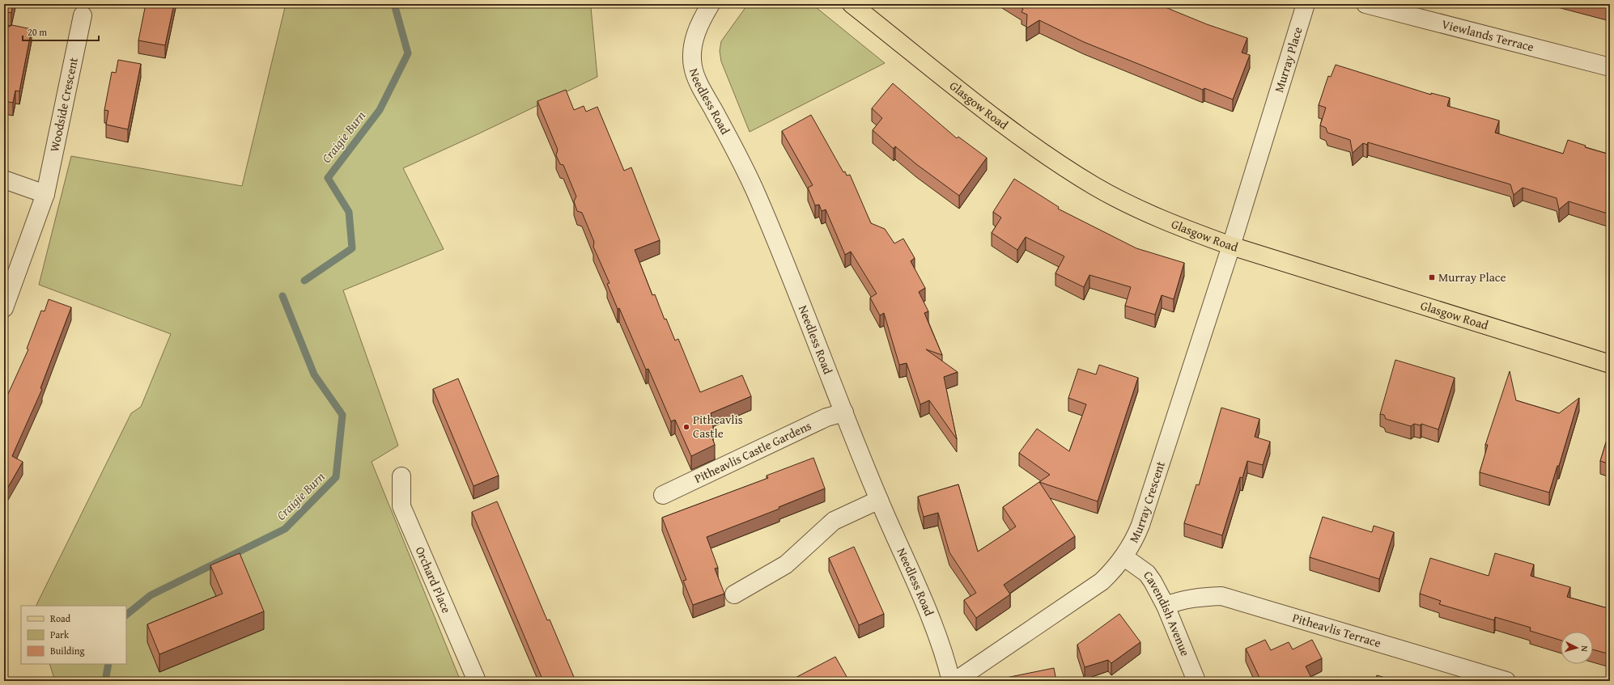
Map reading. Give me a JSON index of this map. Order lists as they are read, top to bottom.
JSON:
{
  "streets": {
    "main road": ["Glasgow Road"],
    "street": [
      "Viewlands Terrace",
      "Murray Place",
      "Needless Road",
      "Woodside Crescent",
      "Pitheavlis Castle Gardens",
      "Murray Crescent",
      "Orchard Place",
      "Cavendish Avenue",
      "Pitheavlis Terrace"
    ]
  },
  "crossings": [
    ["Murray Place", "Glasgow Road"],
    ["Murray Place", "Murray Crescent"],
    ["Needless Road", "Pitheavlis Castle Gardens"],
    ["Glasgow Road", "Murray Crescent"],
    ["Murray Crescent", "Cavendish Avenue"],
    ["Cavendish Avenue", "Pitheavlis Terrace"]
  ],
  "water": ["Craigie Burn"],
  "places": {
    "transit": ["Murray Place"],
    "other": ["Pitheavlis Castle"]
  },
  "legend": ["Road", "Park", "Building"],
  "scale_bar": "20 m",
  "north": "right"
}
